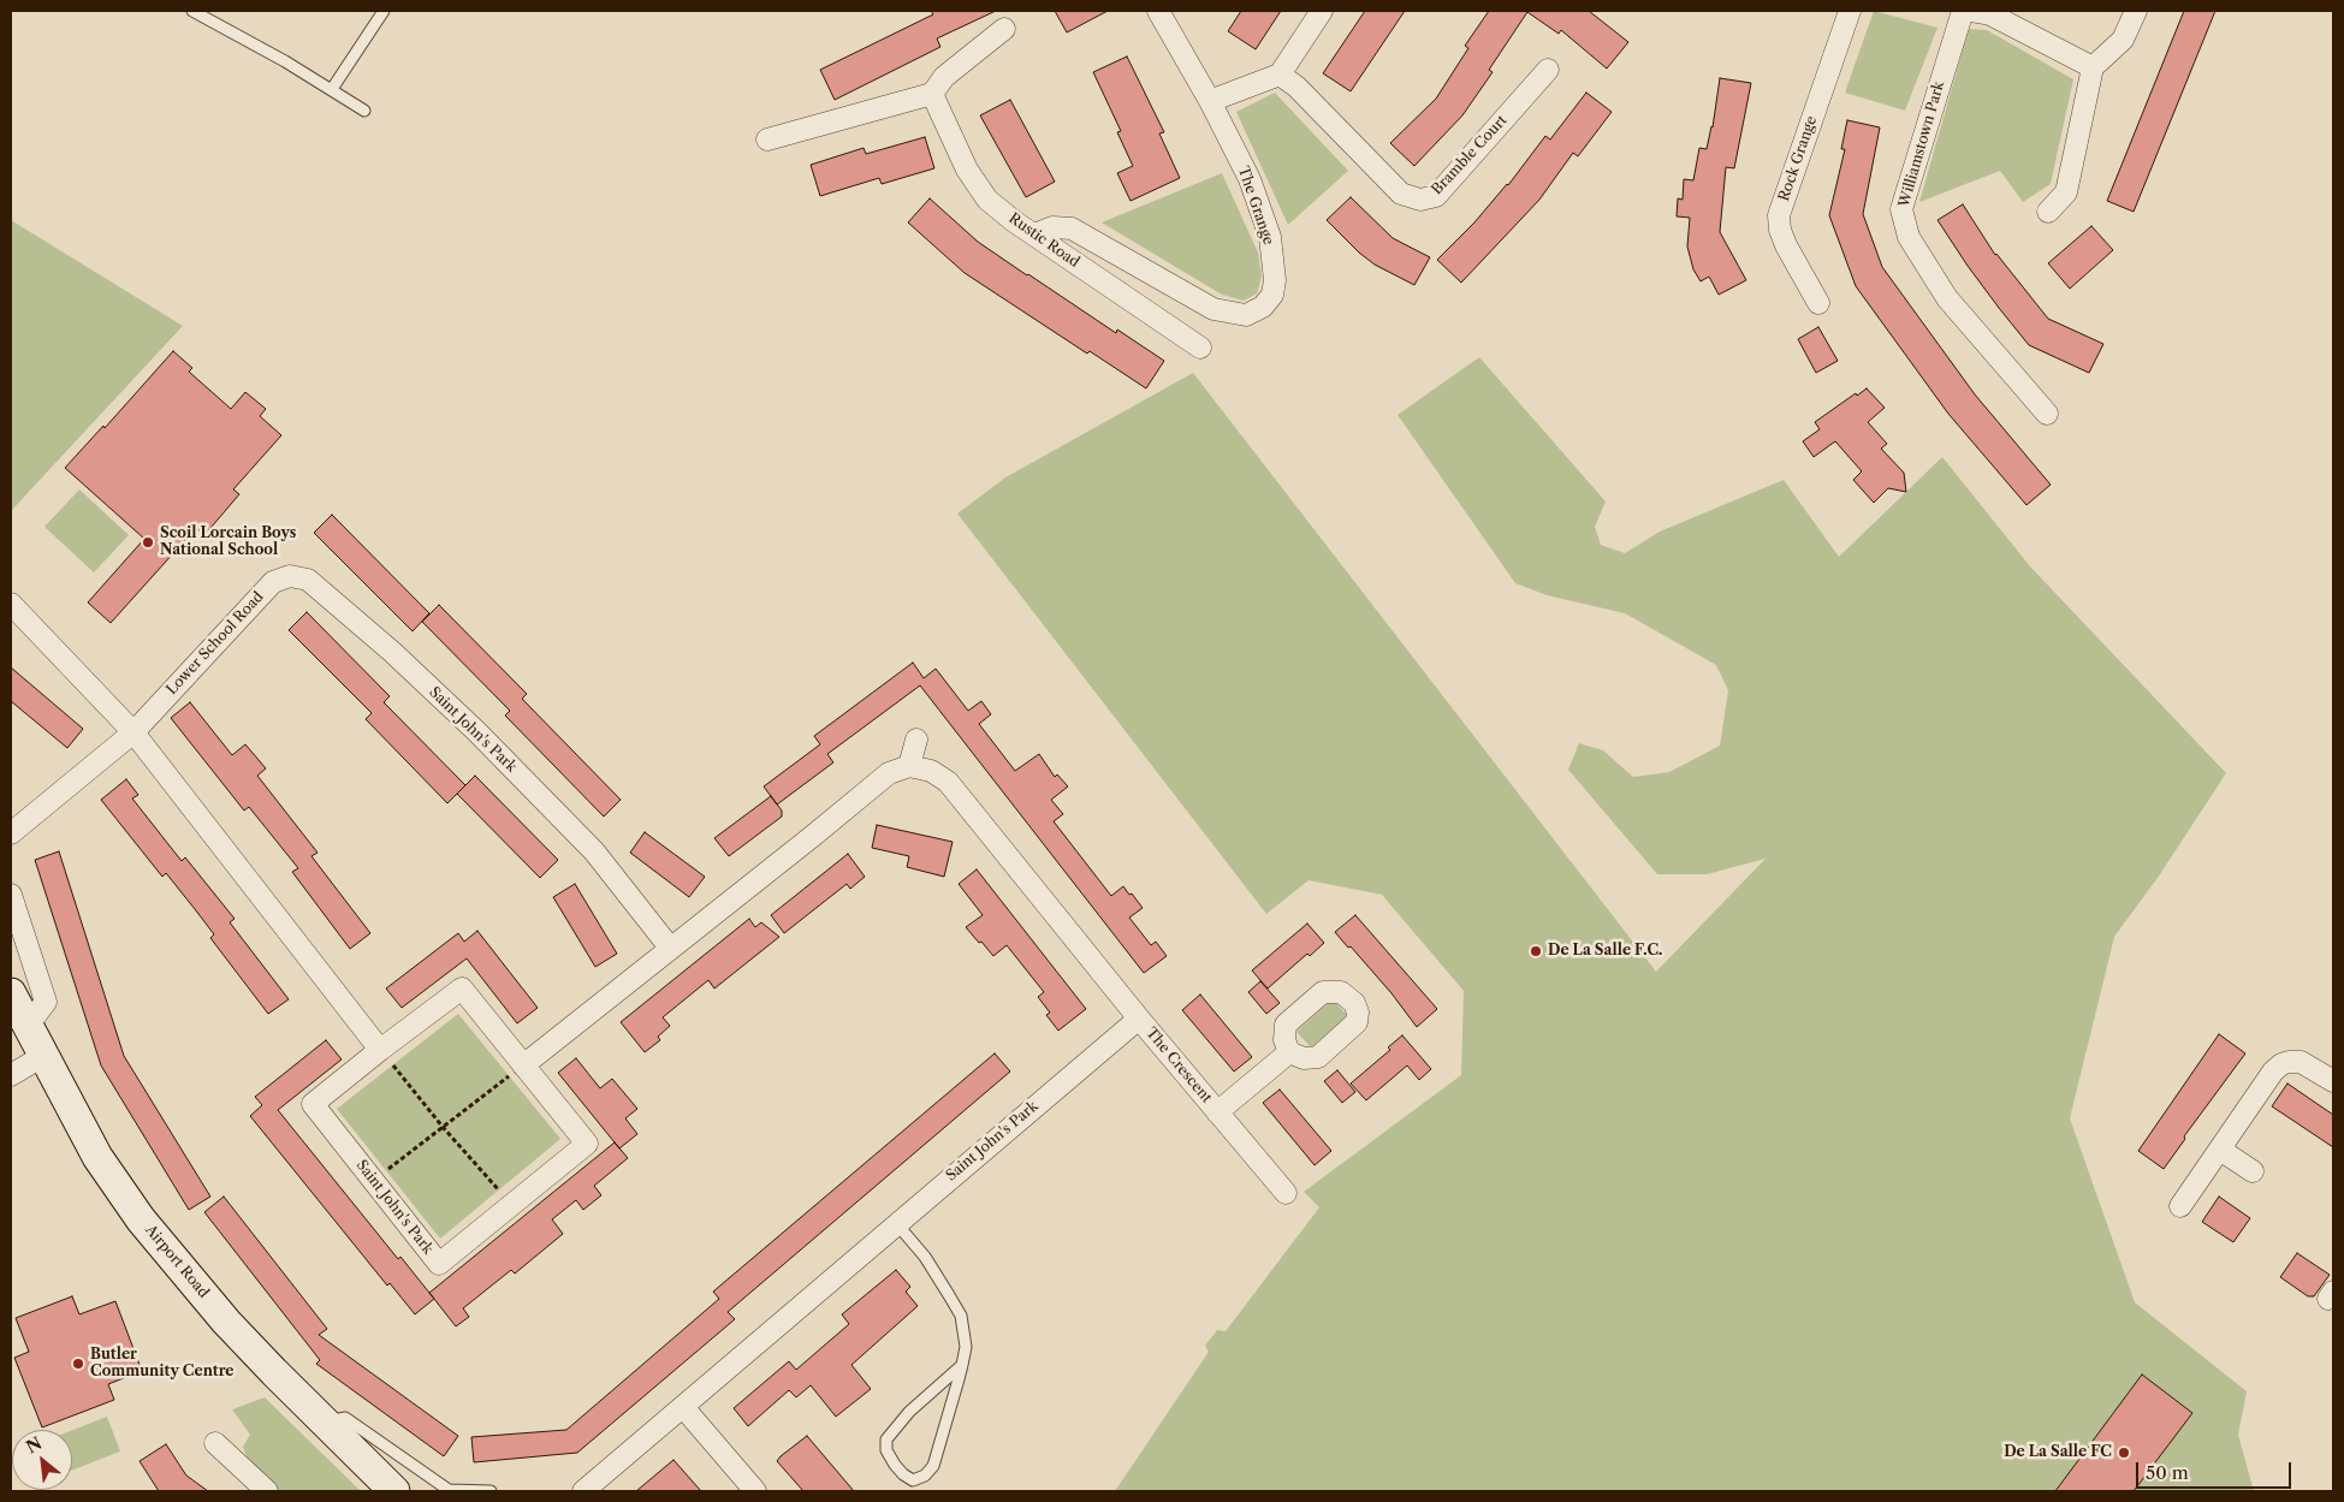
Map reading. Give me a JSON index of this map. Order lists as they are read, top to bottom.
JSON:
{
  "streets": {
    "main road": ["Airport Road"],
    "street": [
      "Williamstown Park",
      "Bramble Court",
      "Rock Grange",
      "The Grange",
      "Rustic Road",
      "Lower School Road",
      "Saint John's Park",
      "The Crescent"
    ]
  },
  "crossings": [
    ["The Grange", "Rustic Road"],
    ["Lower School Road", "Saint John's Park"],
    ["Saint John's Park", "The Crescent"]
  ],
  "places": [
    "Scoil Lorcain Boys National School",
    "De La Salle F.C.",
    "Butler Community Centre",
    "De La Salle FC"
  ],
  "scale_bar": "50 m",
  "north": "top left"
}
